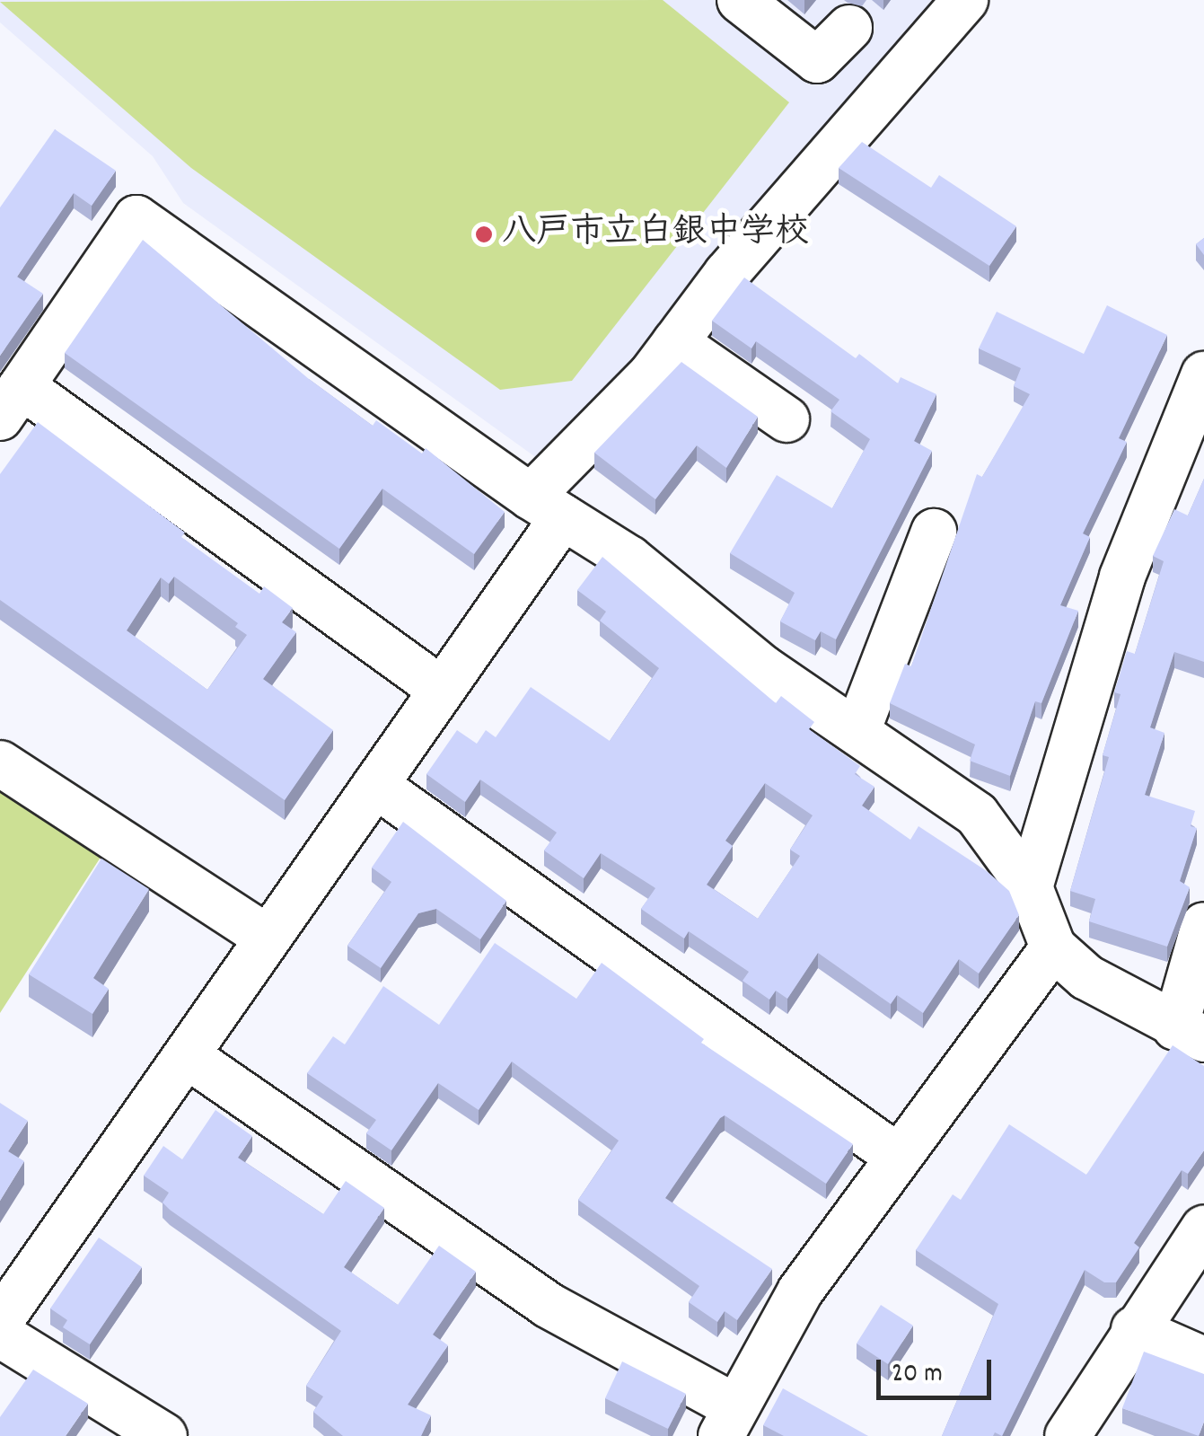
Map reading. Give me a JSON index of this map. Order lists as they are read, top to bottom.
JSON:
{
  "places": ["八戸市立白銀中学校"],
  "scale_bar": "20 m"
}
